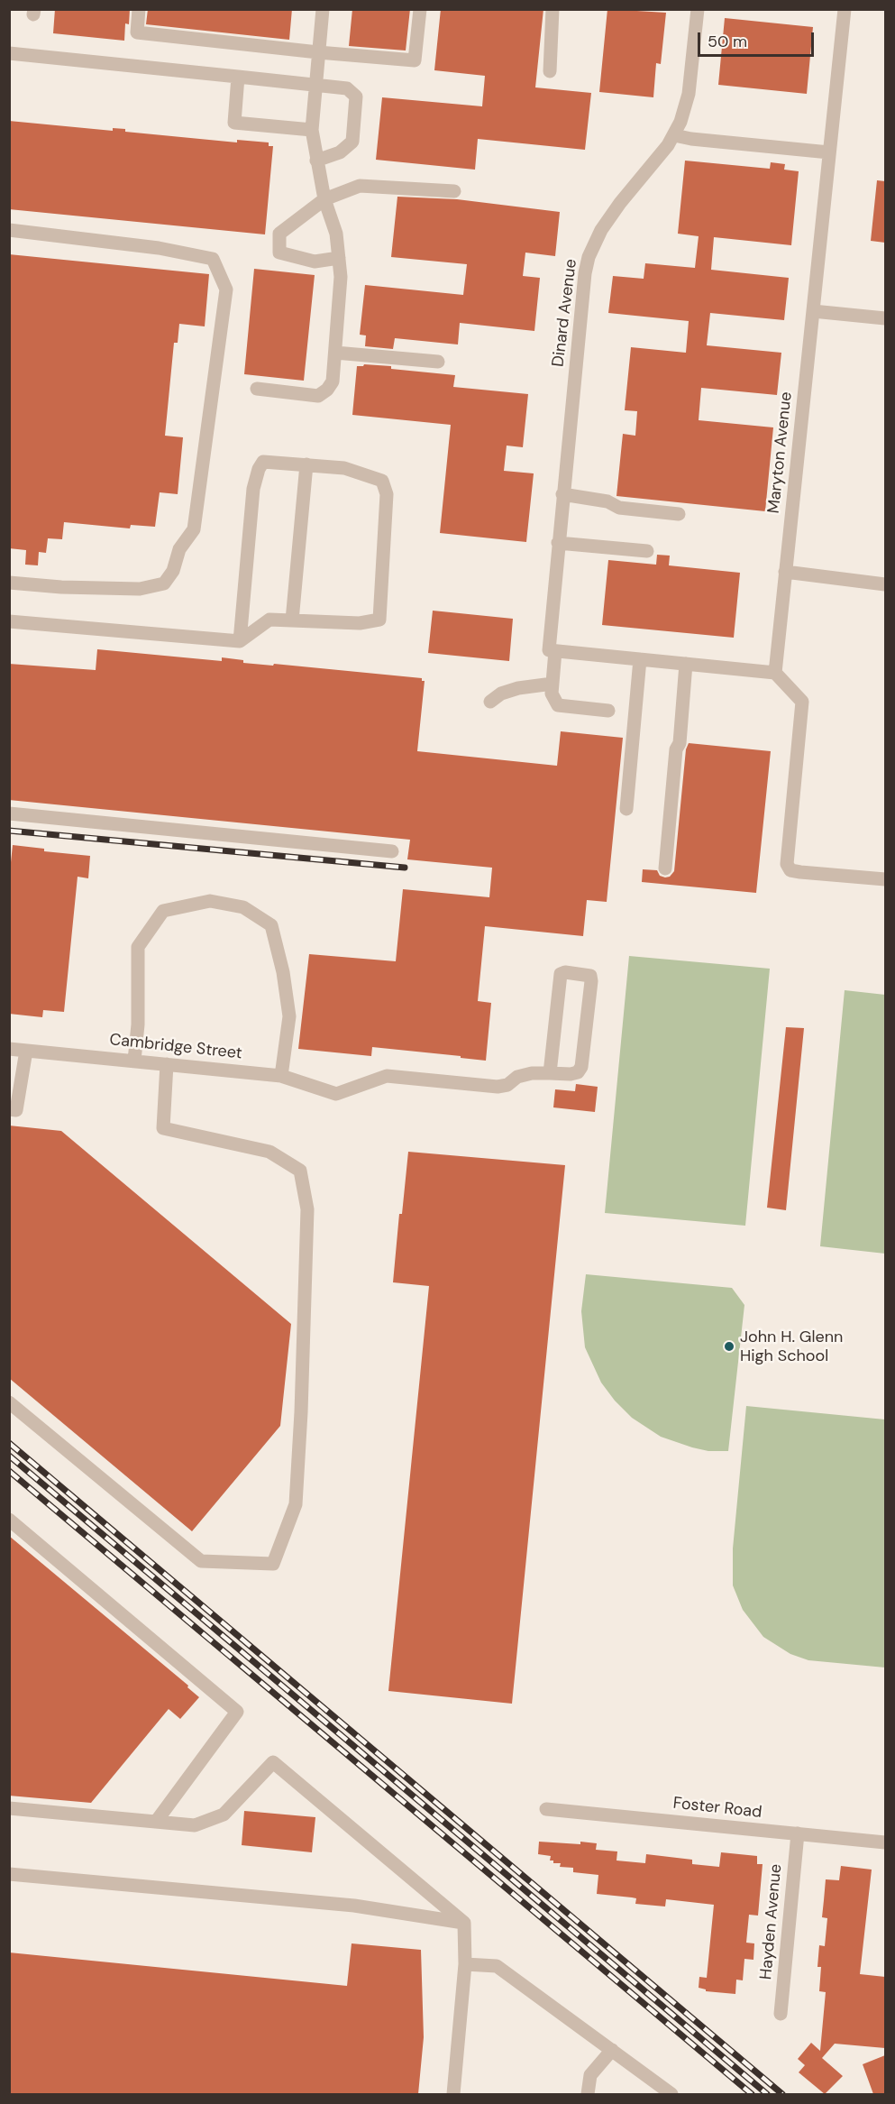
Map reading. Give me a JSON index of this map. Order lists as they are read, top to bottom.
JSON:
{
  "streets": {
    "street": [
      "Dinard Avenue",
      "Maryton Avenue",
      "Cambridge Street",
      "Foster Road",
      "Hayden Avenue"
    ]
  },
  "crossings": [
    ["Foster Road", "Hayden Avenue"]
  ],
  "places": ["John H. Glenn High School"],
  "scale_bar": "50 m"
}
